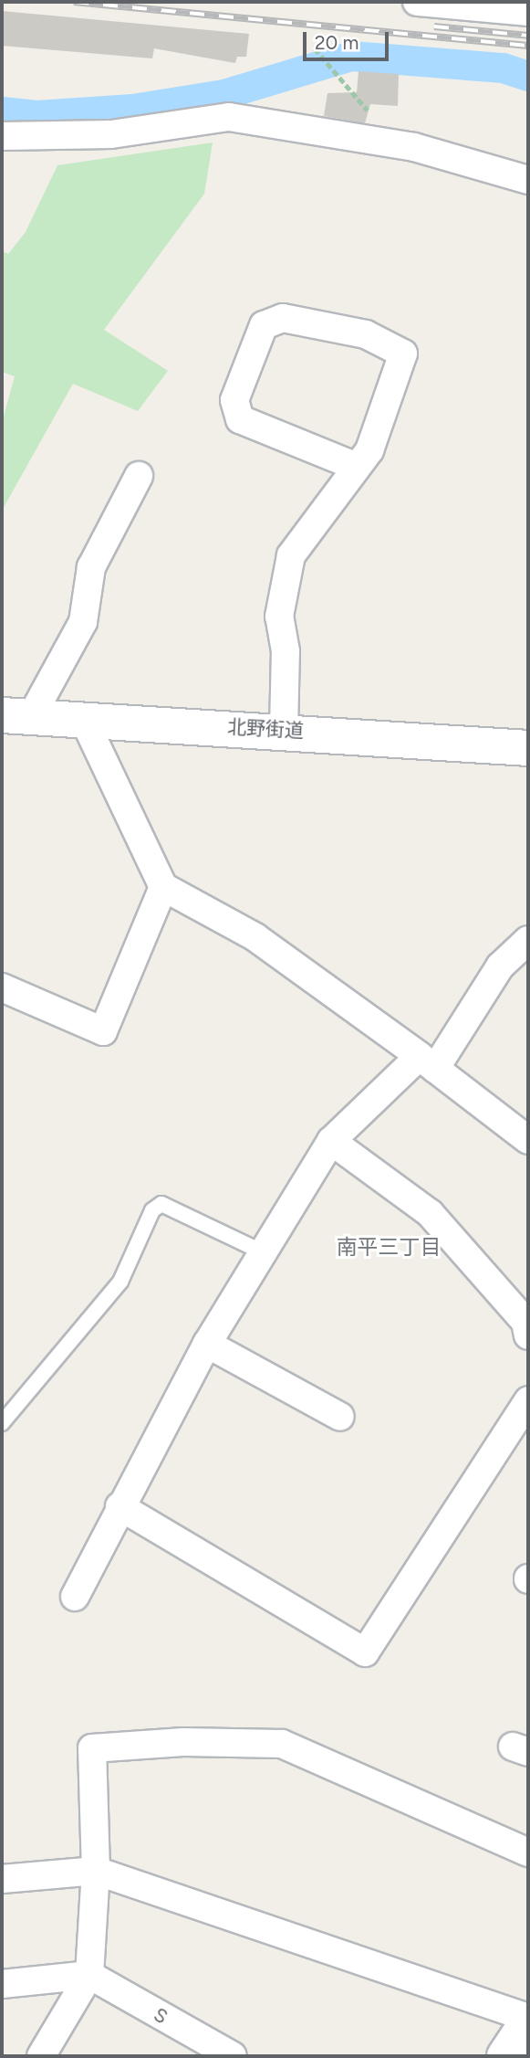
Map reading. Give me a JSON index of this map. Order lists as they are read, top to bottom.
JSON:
{
  "streets": {
    "main road": ["北野街道"],
    "street": ["S"]
  },
  "districts": ["南平三丁目"],
  "scale_bar": "20 m"
}
